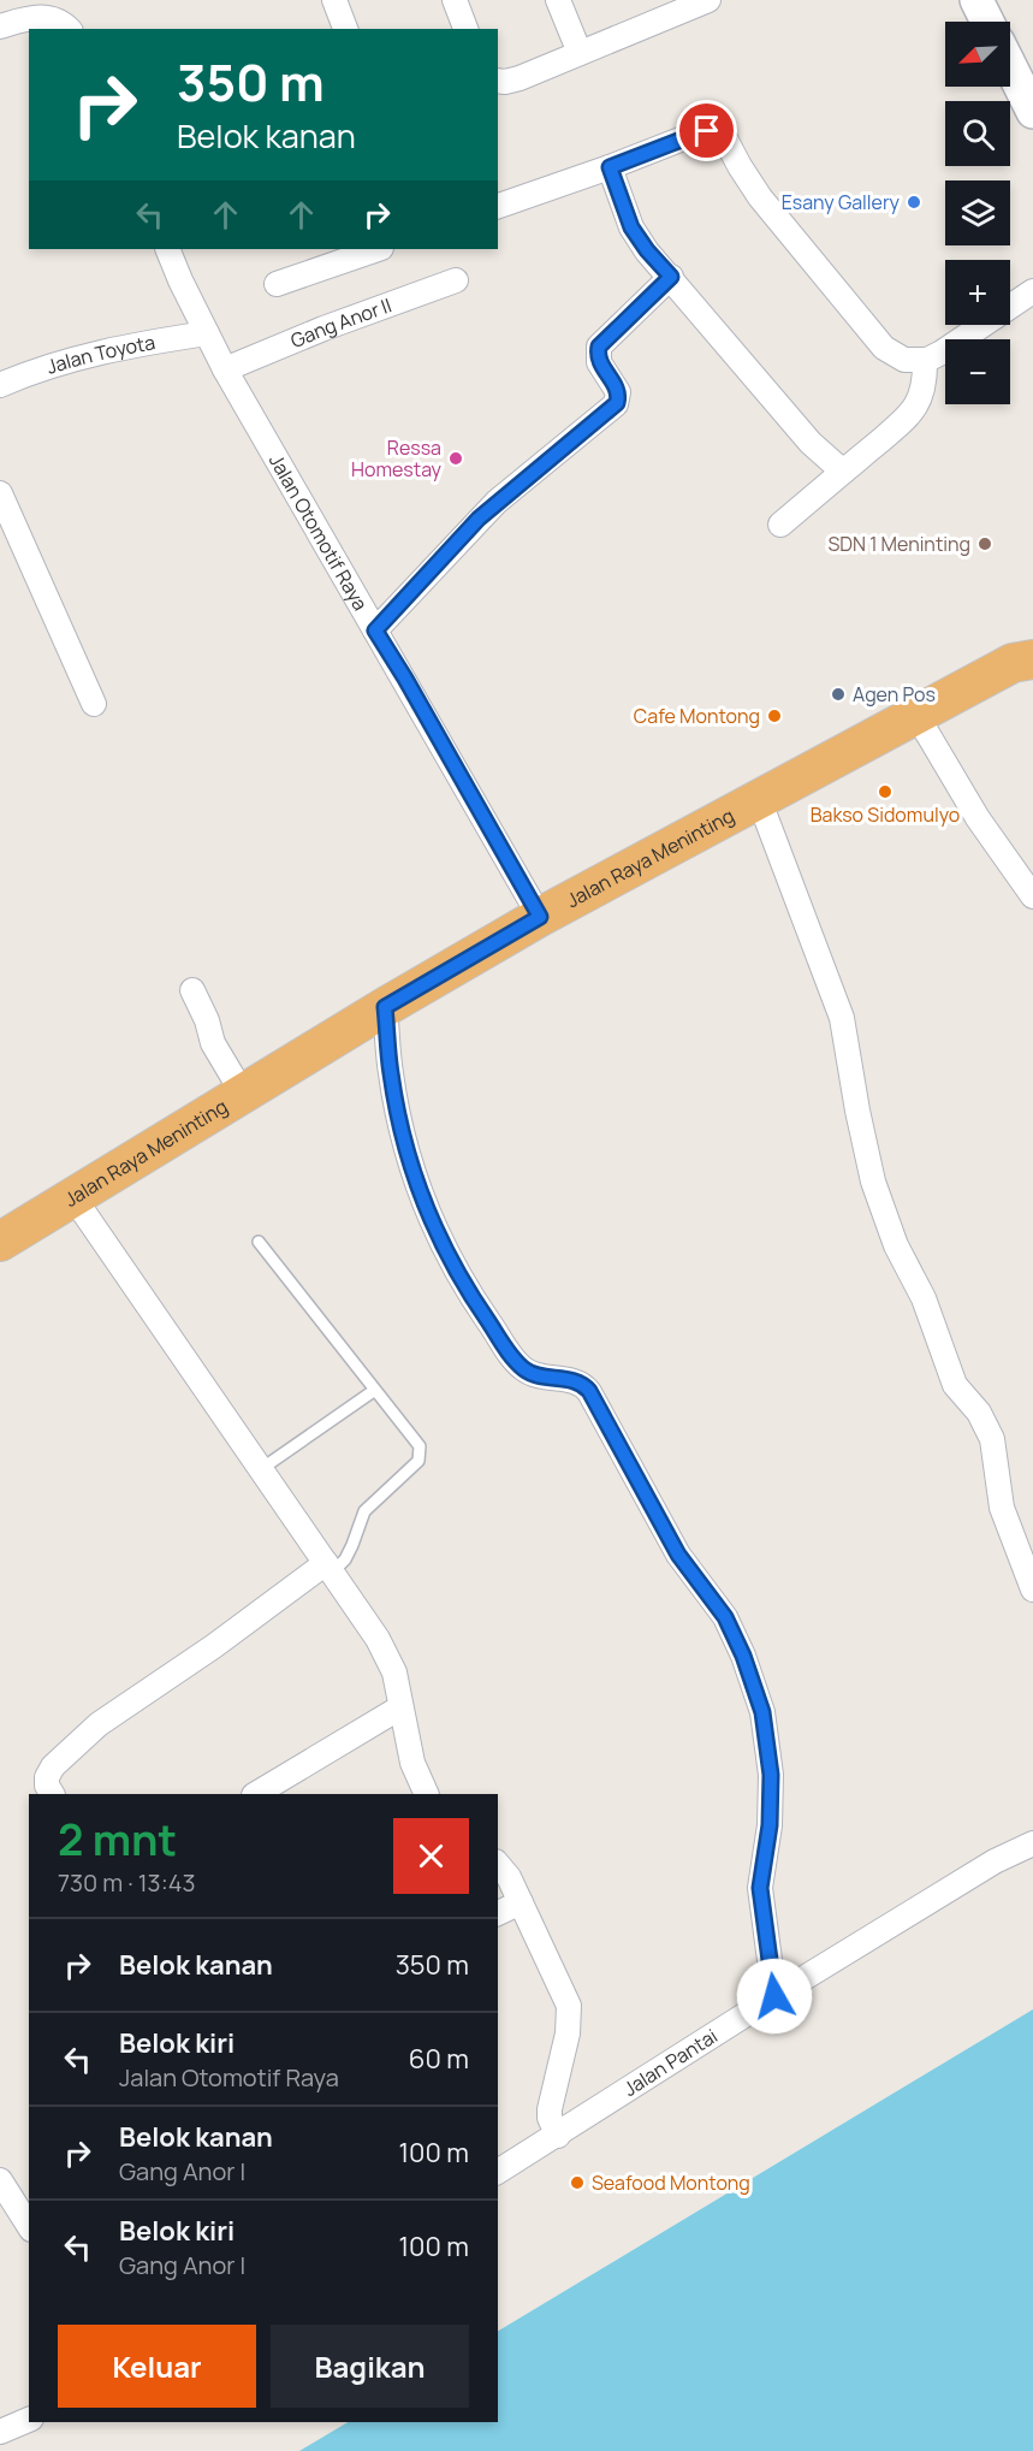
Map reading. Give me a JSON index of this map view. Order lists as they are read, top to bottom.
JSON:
{
  "streets": {
    "highway": ["Jalan Raya Meninting"],
    "street": [
      "Gang Anor II",
      "Jalan Toyota",
      "Jalan Otomotif Raya",
      "Jalan Pantai"
    ]
  },
  "crossings": [
    ["Gang Anor II", "Jalan Otomotif Raya"],
    ["Jalan Toyota", "Jalan Otomotif Raya"],
    ["Jalan Otomotif Raya", "Jalan Raya Meninting"]
  ],
  "places": [
    "Esany Gallery",
    "Ressa Homestay",
    "SDN 1 Meninting",
    "Agen Pos",
    "Cafe Montong",
    "Bakso Sidomulyo",
    "Seafood Montong"
  ],
  "north": "bottom left",
  "page": {
    "map_buttons": ["+", "−"],
    "turn": ["350 m", "Belok kanan"],
    "heading": ["2 mnt", "730 m · 13:43"],
    "list": [
      {
        "name": "Belok kanan",
        "value": "350 m"
      },
      {
        "name": "Belok kiri",
        "note": "Jalan Otomotif Raya",
        "value": "60 m"
      },
      {
        "name": "Belok kanan",
        "note": "Gang Anor I",
        "value": "100 m"
      },
      {
        "name": "Belok kiri",
        "note": "Gang Anor I",
        "value": "100 m"
      }
    ],
    "buttons": ["Keluar", "Bagikan"]
  }
}
